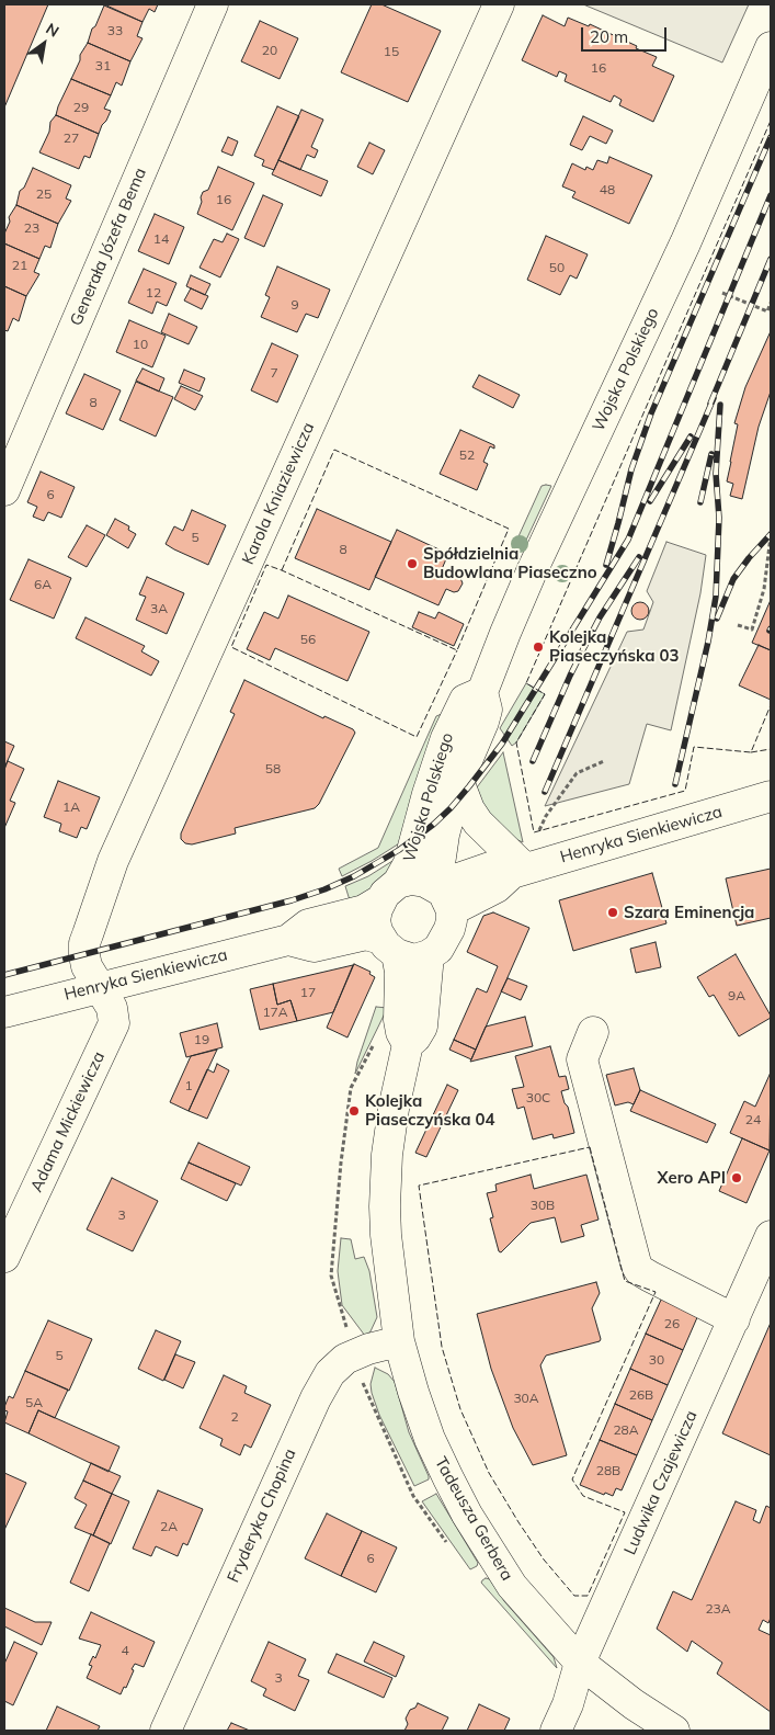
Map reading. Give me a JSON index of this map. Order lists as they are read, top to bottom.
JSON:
{
  "streets": {
    "street": [
      "Generała Józefa Bema",
      "Wojska Polskiego",
      "Karola Kniaziewicza",
      "Henryka Sienkiewicza",
      "Adama Mickiewicza",
      "Ludwika Czajewicza",
      "Fryderyka Chopina",
      "Tadeusza Gerbera"
    ]
  },
  "crossings": [
    ["Wojska Polskiego", "Henryka Sienkiewicza"],
    ["Wojska Polskiego", "Tadeusza Gerbera"],
    ["Karola Kniaziewicza", "Henryka Sienkiewicza"],
    ["Karola Kniaziewicza", "Adama Mickiewicza"],
    ["Henryka Sienkiewicza", "Adama Mickiewicza"],
    ["Henryka Sienkiewicza", "Tadeusza Gerbera"],
    ["Ludwika Czajewicza", "Tadeusza Gerbera"],
    ["Fryderyka Chopina", "Tadeusza Gerbera"]
  ],
  "places": [
    "Spółdzielnia Budowlana Piaseczno",
    "Kolejka Piaseczyńska 03",
    "Szara Eminencja",
    "Kolejka Piaseczyńska 04",
    "Xero API"
  ],
  "house_numbers": [
    "33",
    "20",
    "15",
    "31",
    "16",
    "29",
    "27",
    "48",
    "25",
    "16",
    "23",
    "14",
    "21",
    "50",
    "12",
    "9",
    "10",
    "7",
    "8",
    "52",
    "6",
    "5",
    "8",
    "6A",
    "3A",
    "56",
    "58",
    "1A",
    "17",
    "9A",
    "17A",
    "19",
    "1",
    "30C",
    "24",
    "30B",
    "3",
    "26",
    "5",
    "30",
    "26B",
    "30A",
    "5A",
    "2",
    "28A",
    "28B",
    "2A",
    "6",
    "23A",
    "4",
    "3"
  ],
  "scale_bar": "20 m",
  "north": "top right"
}
